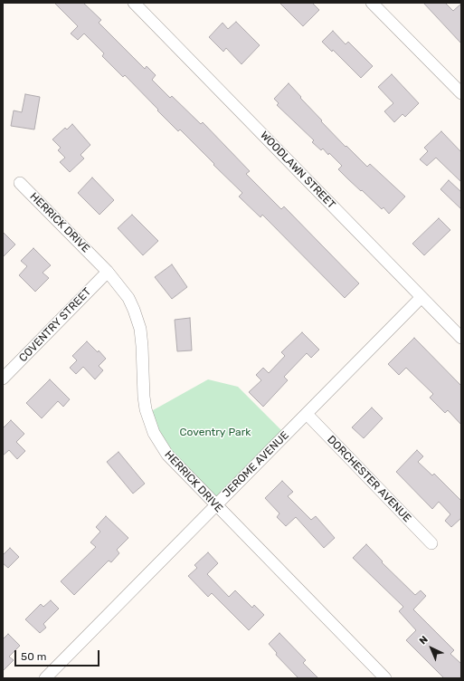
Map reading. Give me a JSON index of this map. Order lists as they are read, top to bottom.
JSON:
{
  "streets": {
    "street": [
      "WOODLAWN STREET",
      "HERRICK DRIVE",
      "COVENTRY STREET",
      "JEROME AVENUE",
      "DORCHESTER AVENUE"
    ]
  },
  "crossings": [
    ["WOODLAWN STREET", "JEROME AVENUE"],
    ["HERRICK DRIVE", "COVENTRY STREET"],
    ["HERRICK DRIVE", "JEROME AVENUE"],
    ["JEROME AVENUE", "DORCHESTER AVENUE"]
  ],
  "parks": ["Coventry Park"],
  "scale_bar": "50 m",
  "north": "top left"
}
